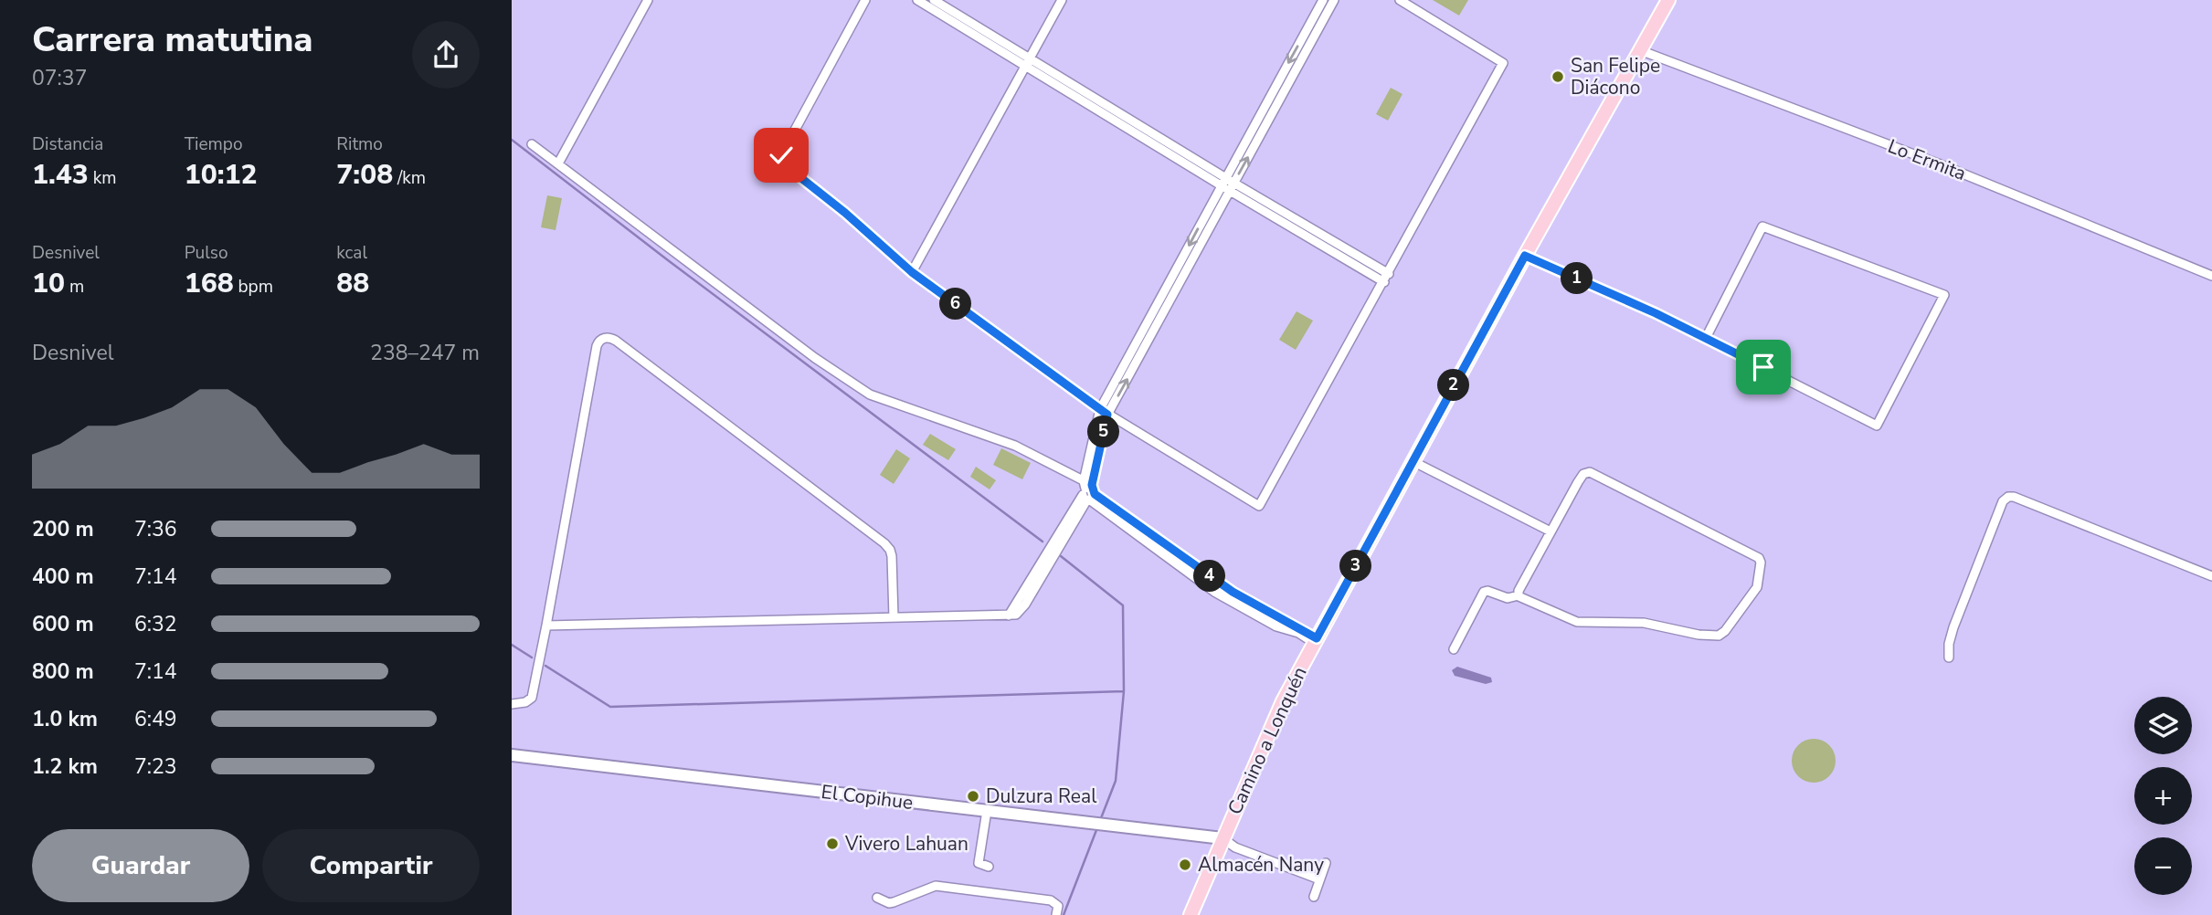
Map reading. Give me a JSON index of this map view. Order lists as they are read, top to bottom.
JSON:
{
  "streets": {
    "main road": ["Camino a Lonquén", "El Copihue"],
    "street": ["Lo Ermita"]
  },
  "crossings": [
    ["Lo Ermita", "Camino a Lonquén"],
    ["Camino a Lonquén", "El Copihue"]
  ],
  "places": [
    "San Felipe Diácono",
    "Dulzura Real",
    "Vivero Lahuan",
    "Almacén Nany"
  ],
  "page": {
    "heading": ["Carrera matutina", "07:37"],
    "stats": [
      ["Distancia", "1.43 km"],
      ["Tiempo", "10:12"],
      ["Ritmo", "7:08 /km"],
      ["Desnivel", "10 m"],
      ["Pulso", "168 bpm"],
      ["kcal", "88"]
    ],
    "pins": [
      "1",
      "6",
      "2",
      "5",
      "3",
      "4"
    ],
    "chart": ["Desnivel", "238–247 m"],
    "list": [
      {
        "name": "200 m",
        "note": "7:36"
      },
      {
        "name": "400 m",
        "note": "7:14"
      },
      {
        "name": "600 m",
        "note": "6:32"
      },
      {
        "name": "800 m",
        "note": "7:14"
      },
      {
        "name": "1.0 km",
        "note": "6:49"
      },
      {
        "name": "1.2 km",
        "note": "7:23"
      }
    ],
    "map_buttons": ["+", "−"],
    "buttons": ["Guardar", "Compartir"]
  }
}
